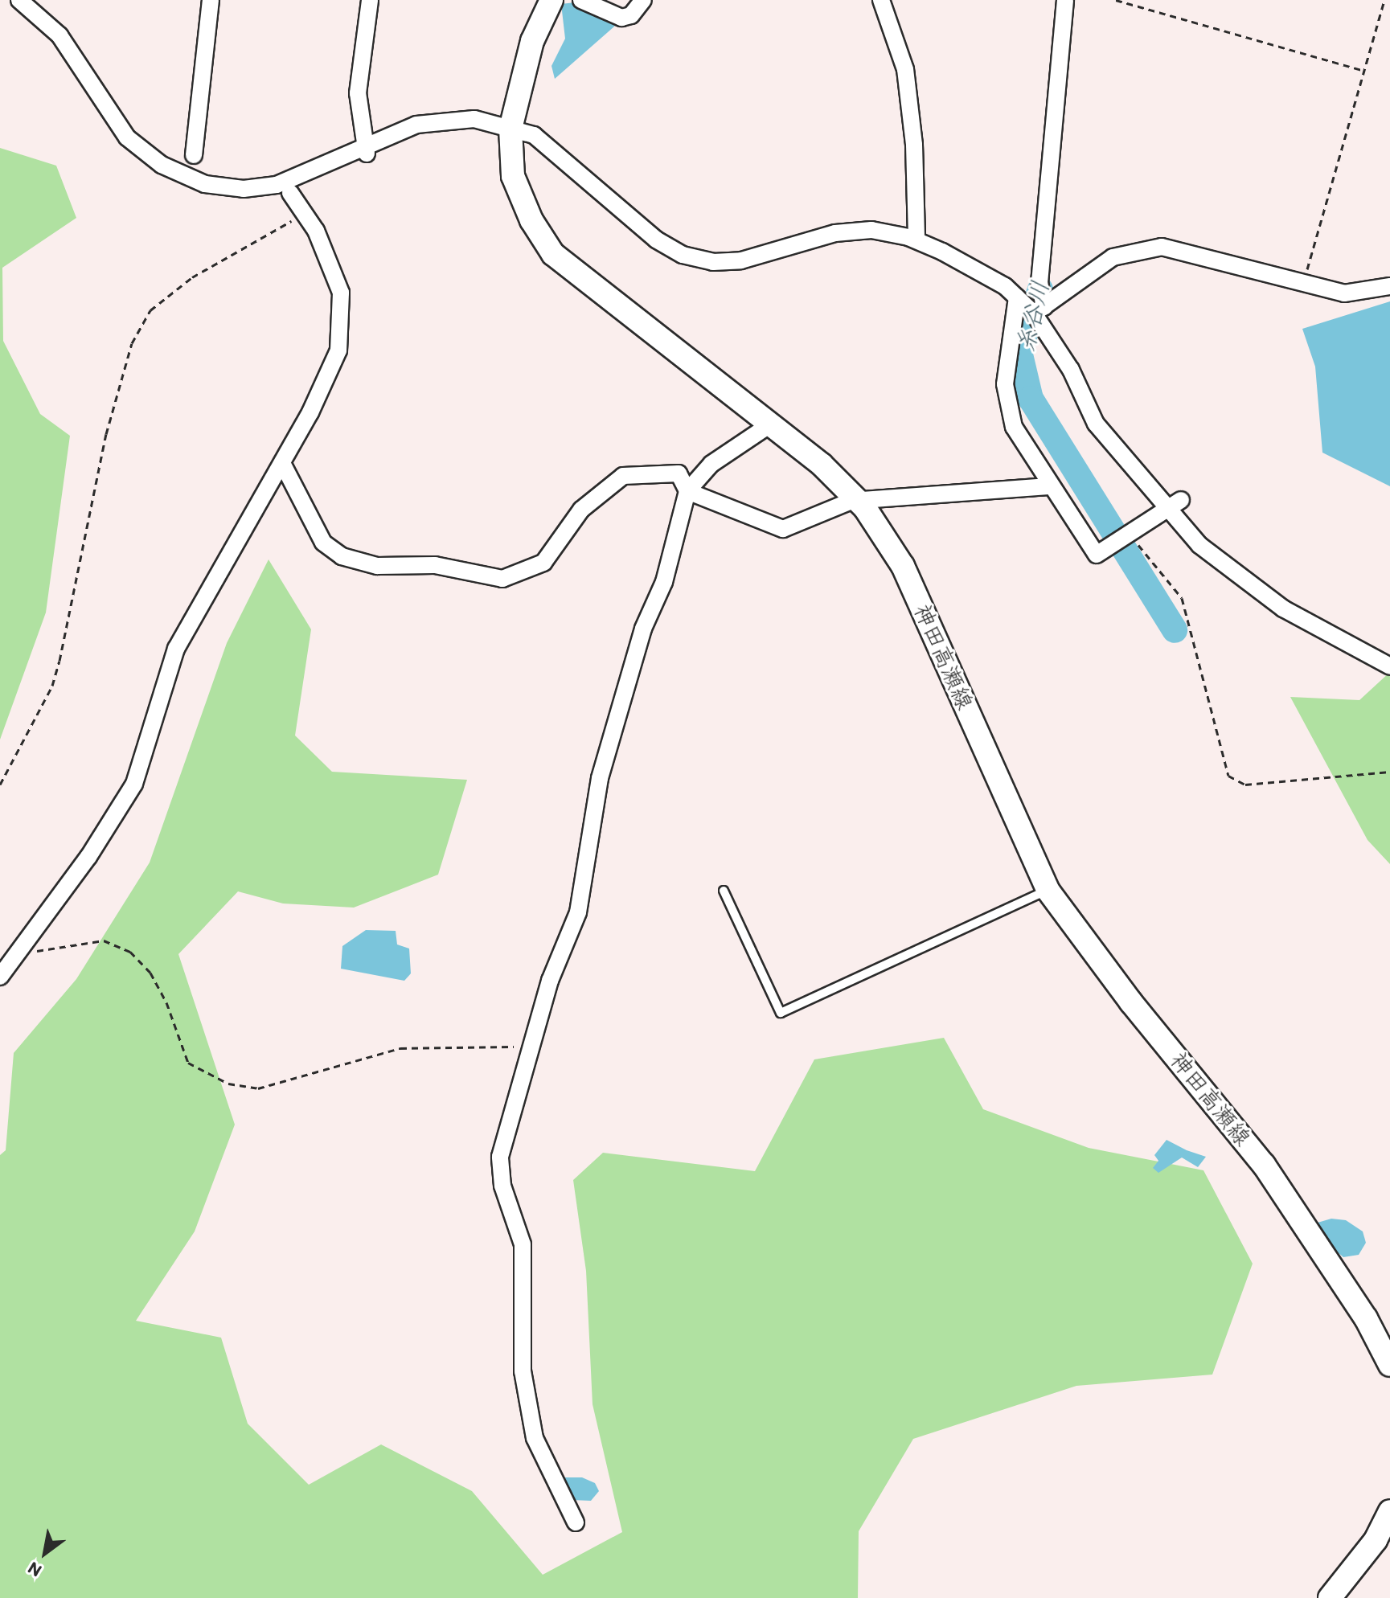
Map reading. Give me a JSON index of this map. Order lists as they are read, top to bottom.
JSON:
{
  "streets": {
    "main road": ["神田高瀬線"]
  },
  "water": ["糸谷川"],
  "north": "bottom left"
}
